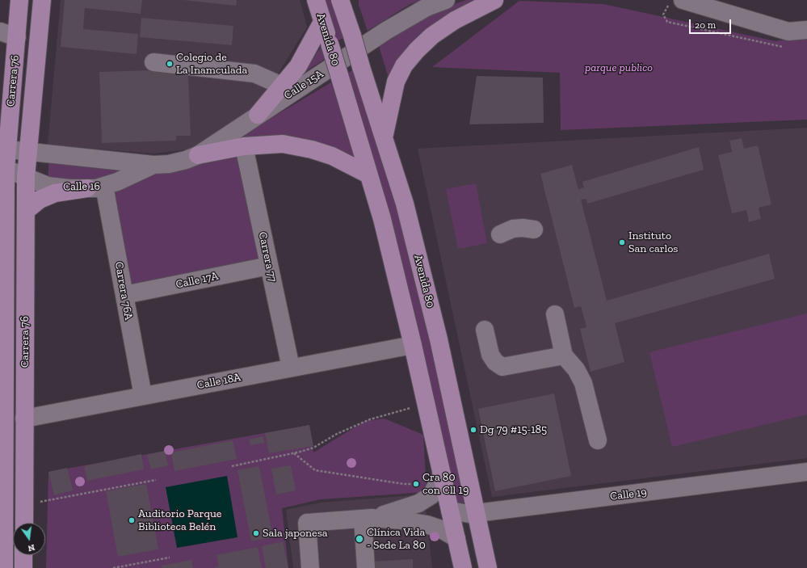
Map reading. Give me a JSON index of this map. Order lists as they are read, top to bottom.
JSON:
{
  "streets": {
    "main road": ["Avenida 80", "Carrera 76"],
    "street": [
      "Calle 15A",
      "Calle 16",
      "Carrera 77",
      "Calle 17A",
      "Carrera 76A",
      "Calle 18A",
      "Calle 19"
    ]
  },
  "crossings": [
    ["Avenida 80", "Calle 18A"],
    ["Avenida 80", "Calle 19"],
    ["Carrera 76", "Calle 16"],
    ["Carrera 76", "Calle 18A"],
    ["Calle 15A", "Calle 16"],
    ["Calle 16", "Carrera 76A"],
    ["Carrera 77", "Calle 17A"],
    ["Carrera 77", "Calle 18A"],
    ["Calle 17A", "Carrera 76A"],
    ["Carrera 76A", "Calle 18A"]
  ],
  "parks": ["parque publico"],
  "places": [
    "Colegio de La Inamculada",
    "Instituto San carlos",
    "Dg 79 #15-185",
    "Cra 80 con Cll 19",
    "Auditorio Parque Biblioteca Belén",
    "Sala japonesa",
    "Clínica Vida - Sede La 80"
  ],
  "scale_bar": "20 m",
  "north": "bottom"
}
